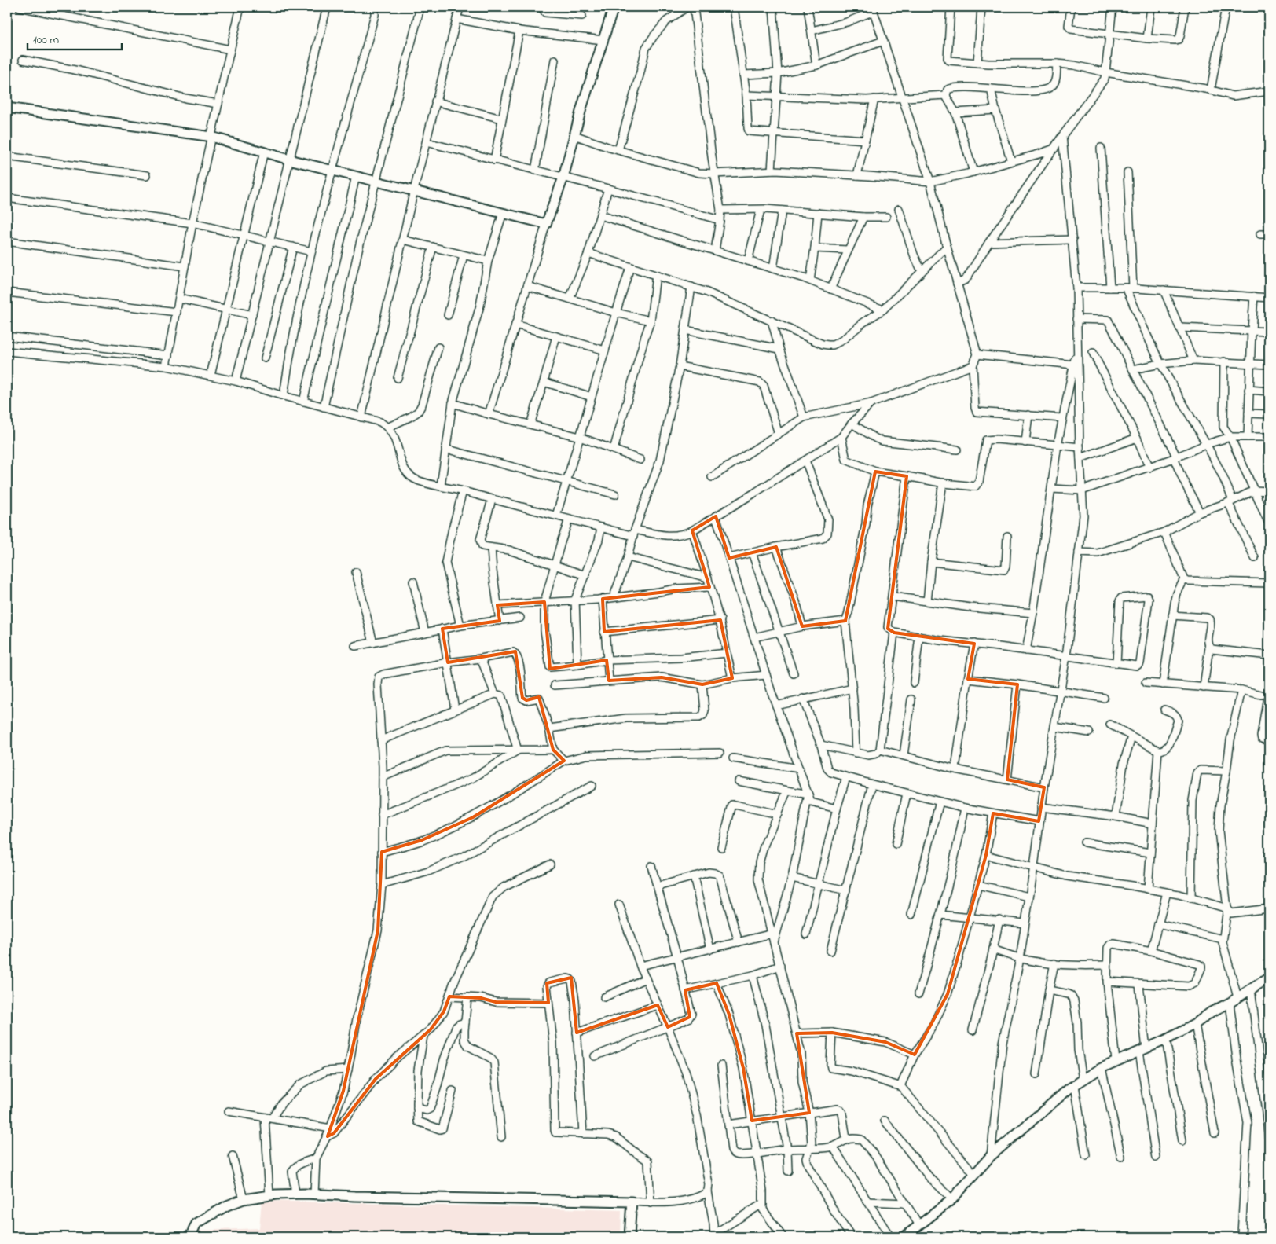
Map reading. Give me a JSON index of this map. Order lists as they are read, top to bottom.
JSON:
{
  "scale_bar": "100 m"
}
